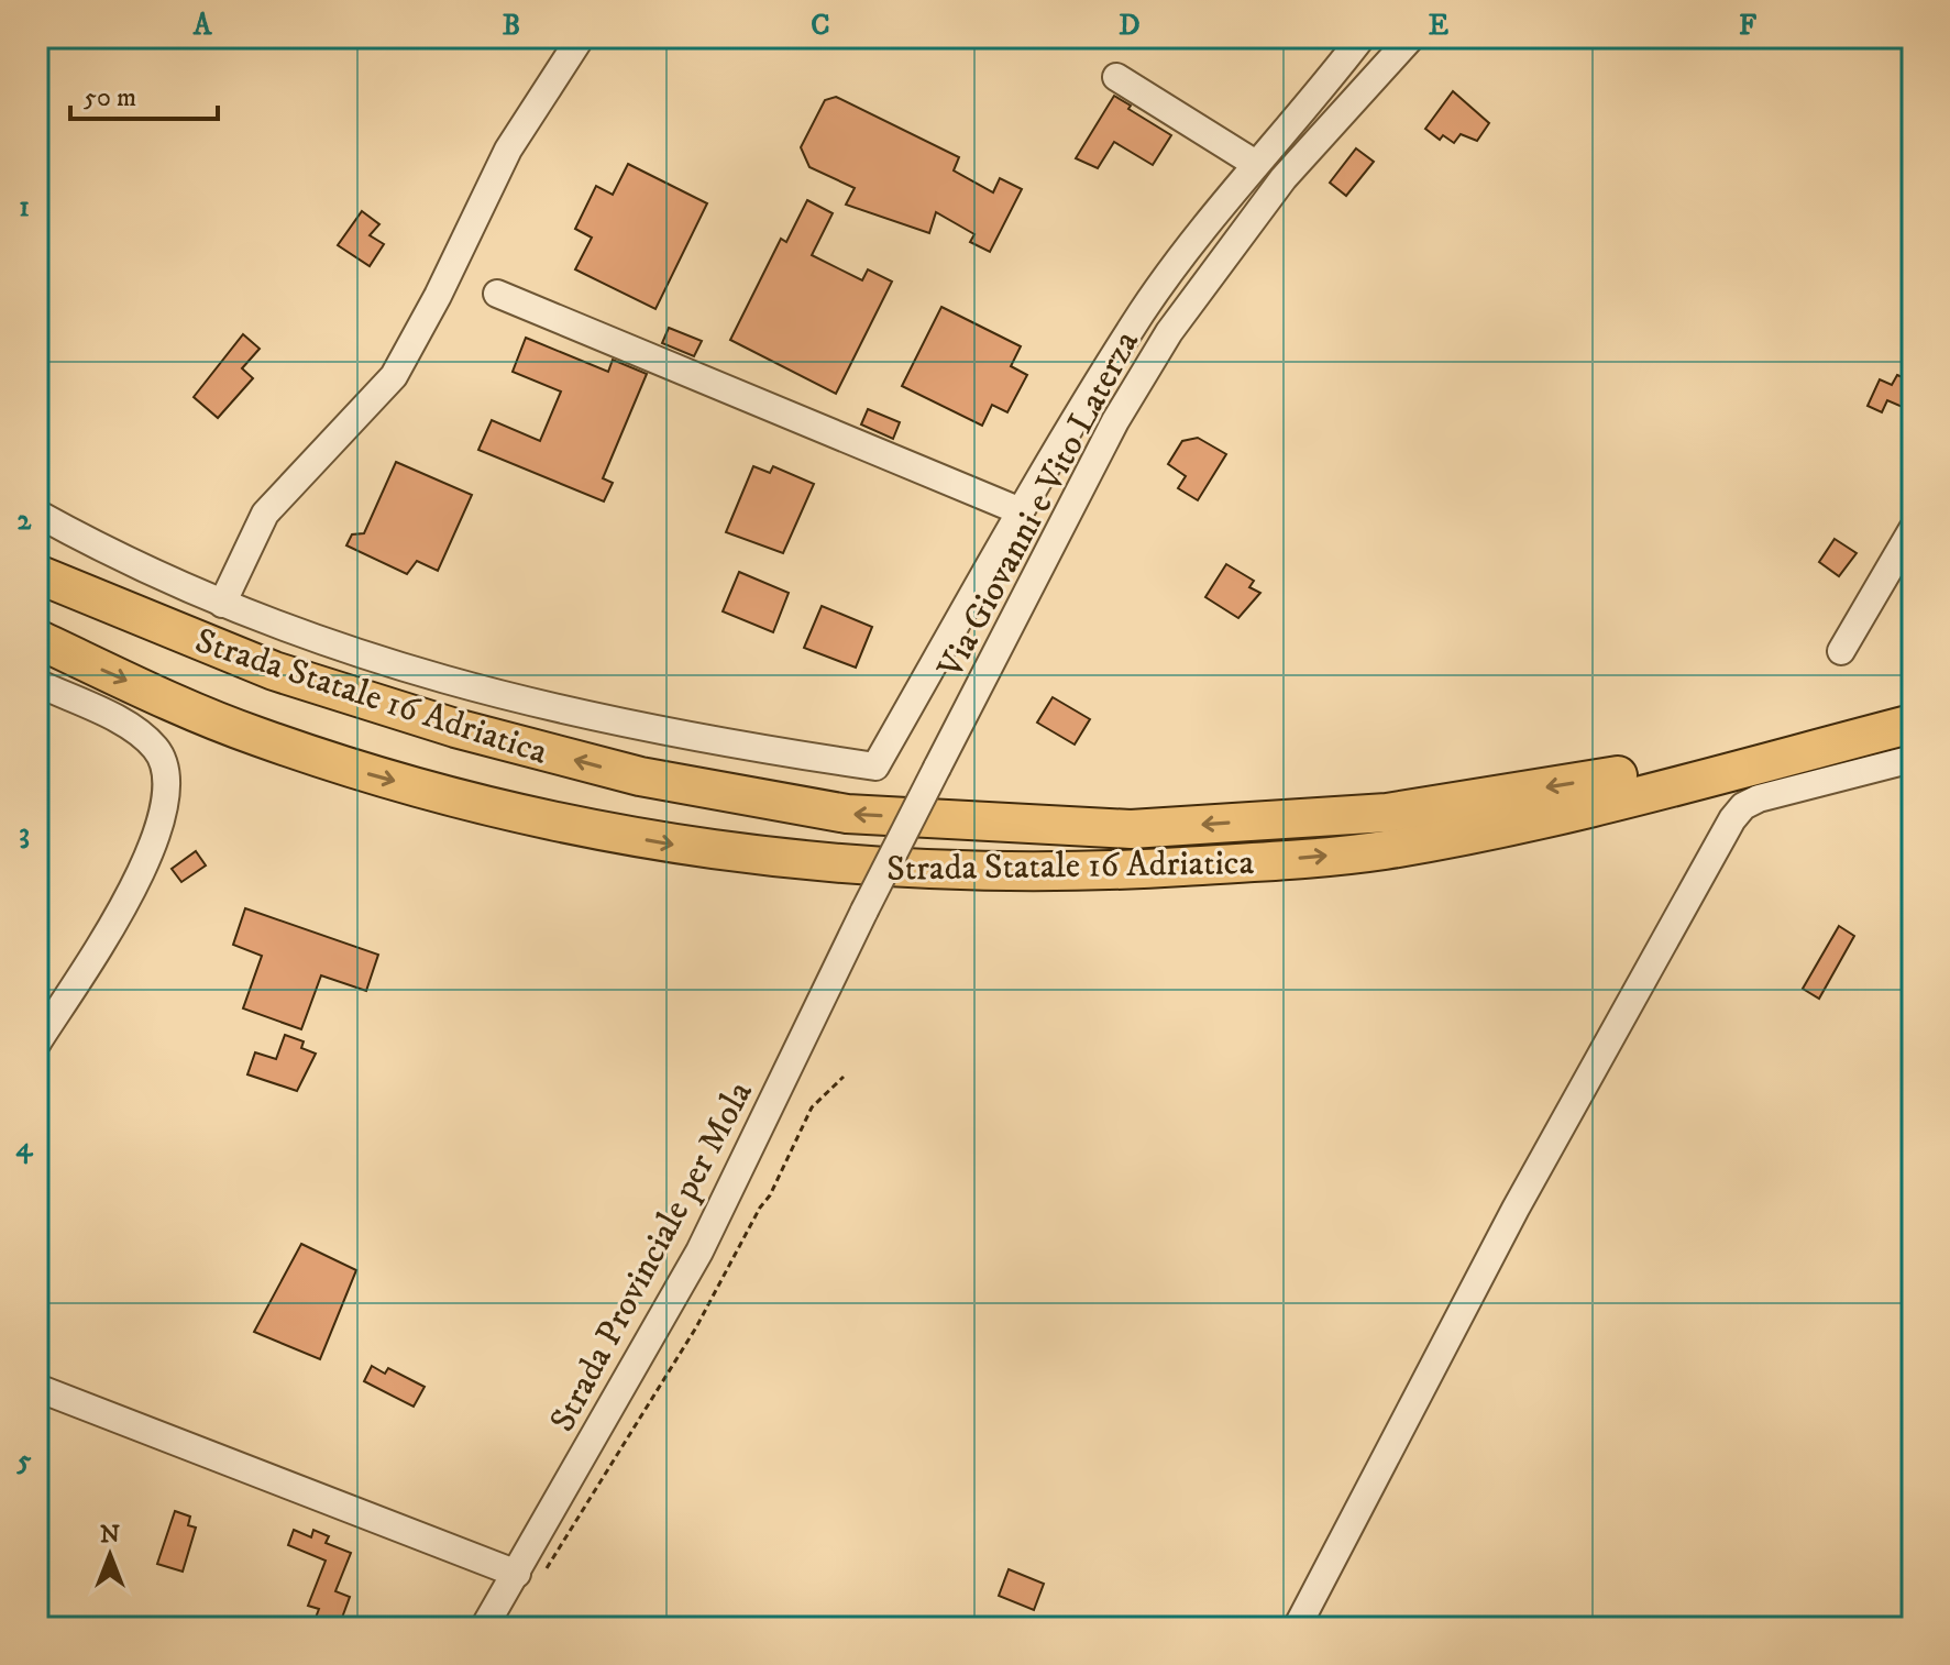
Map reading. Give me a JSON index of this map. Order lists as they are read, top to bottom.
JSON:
{
  "streets": {
    "highway": ["Strada Statale 16 Adriatica"],
    "street": ["Via Giovanni e Vito Laterza", "Strada Provinciale per Mola"]
  },
  "crossings": [
    ["Via Giovanni e Vito Laterza", "Strada Provinciale per Mola"]
  ],
  "scale_bar": "50 m",
  "north": "top",
  "grid": {
    "columns": [
      "A",
      "B",
      "C",
      "D",
      "E",
      "F"
    ],
    "rows": [
      "1",
      "2",
      "3",
      "4",
      "5"
    ]
  }
}
